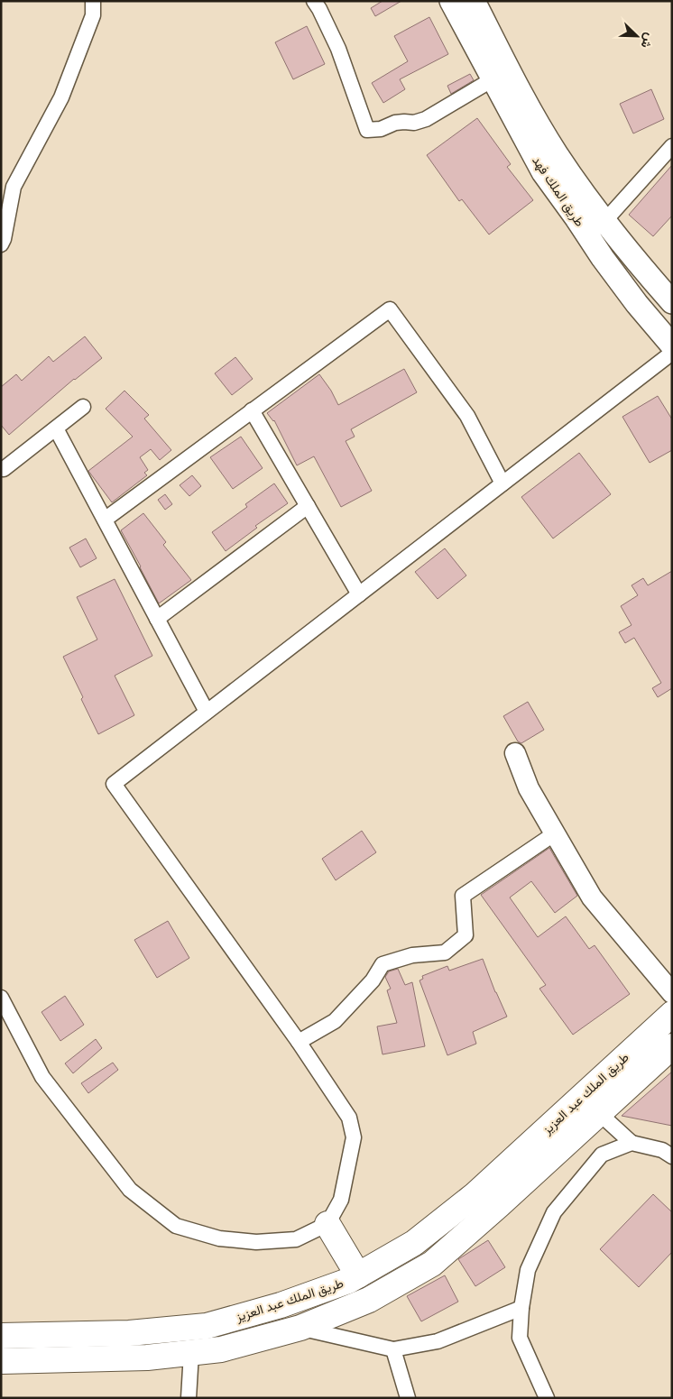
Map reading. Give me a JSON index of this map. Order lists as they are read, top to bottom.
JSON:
{
  "streets": {
    "highway": ["طريق الملك عبد العزيز"],
    "main road": ["طريق الملك فهد"]
  },
  "north": "bottom right"
}
